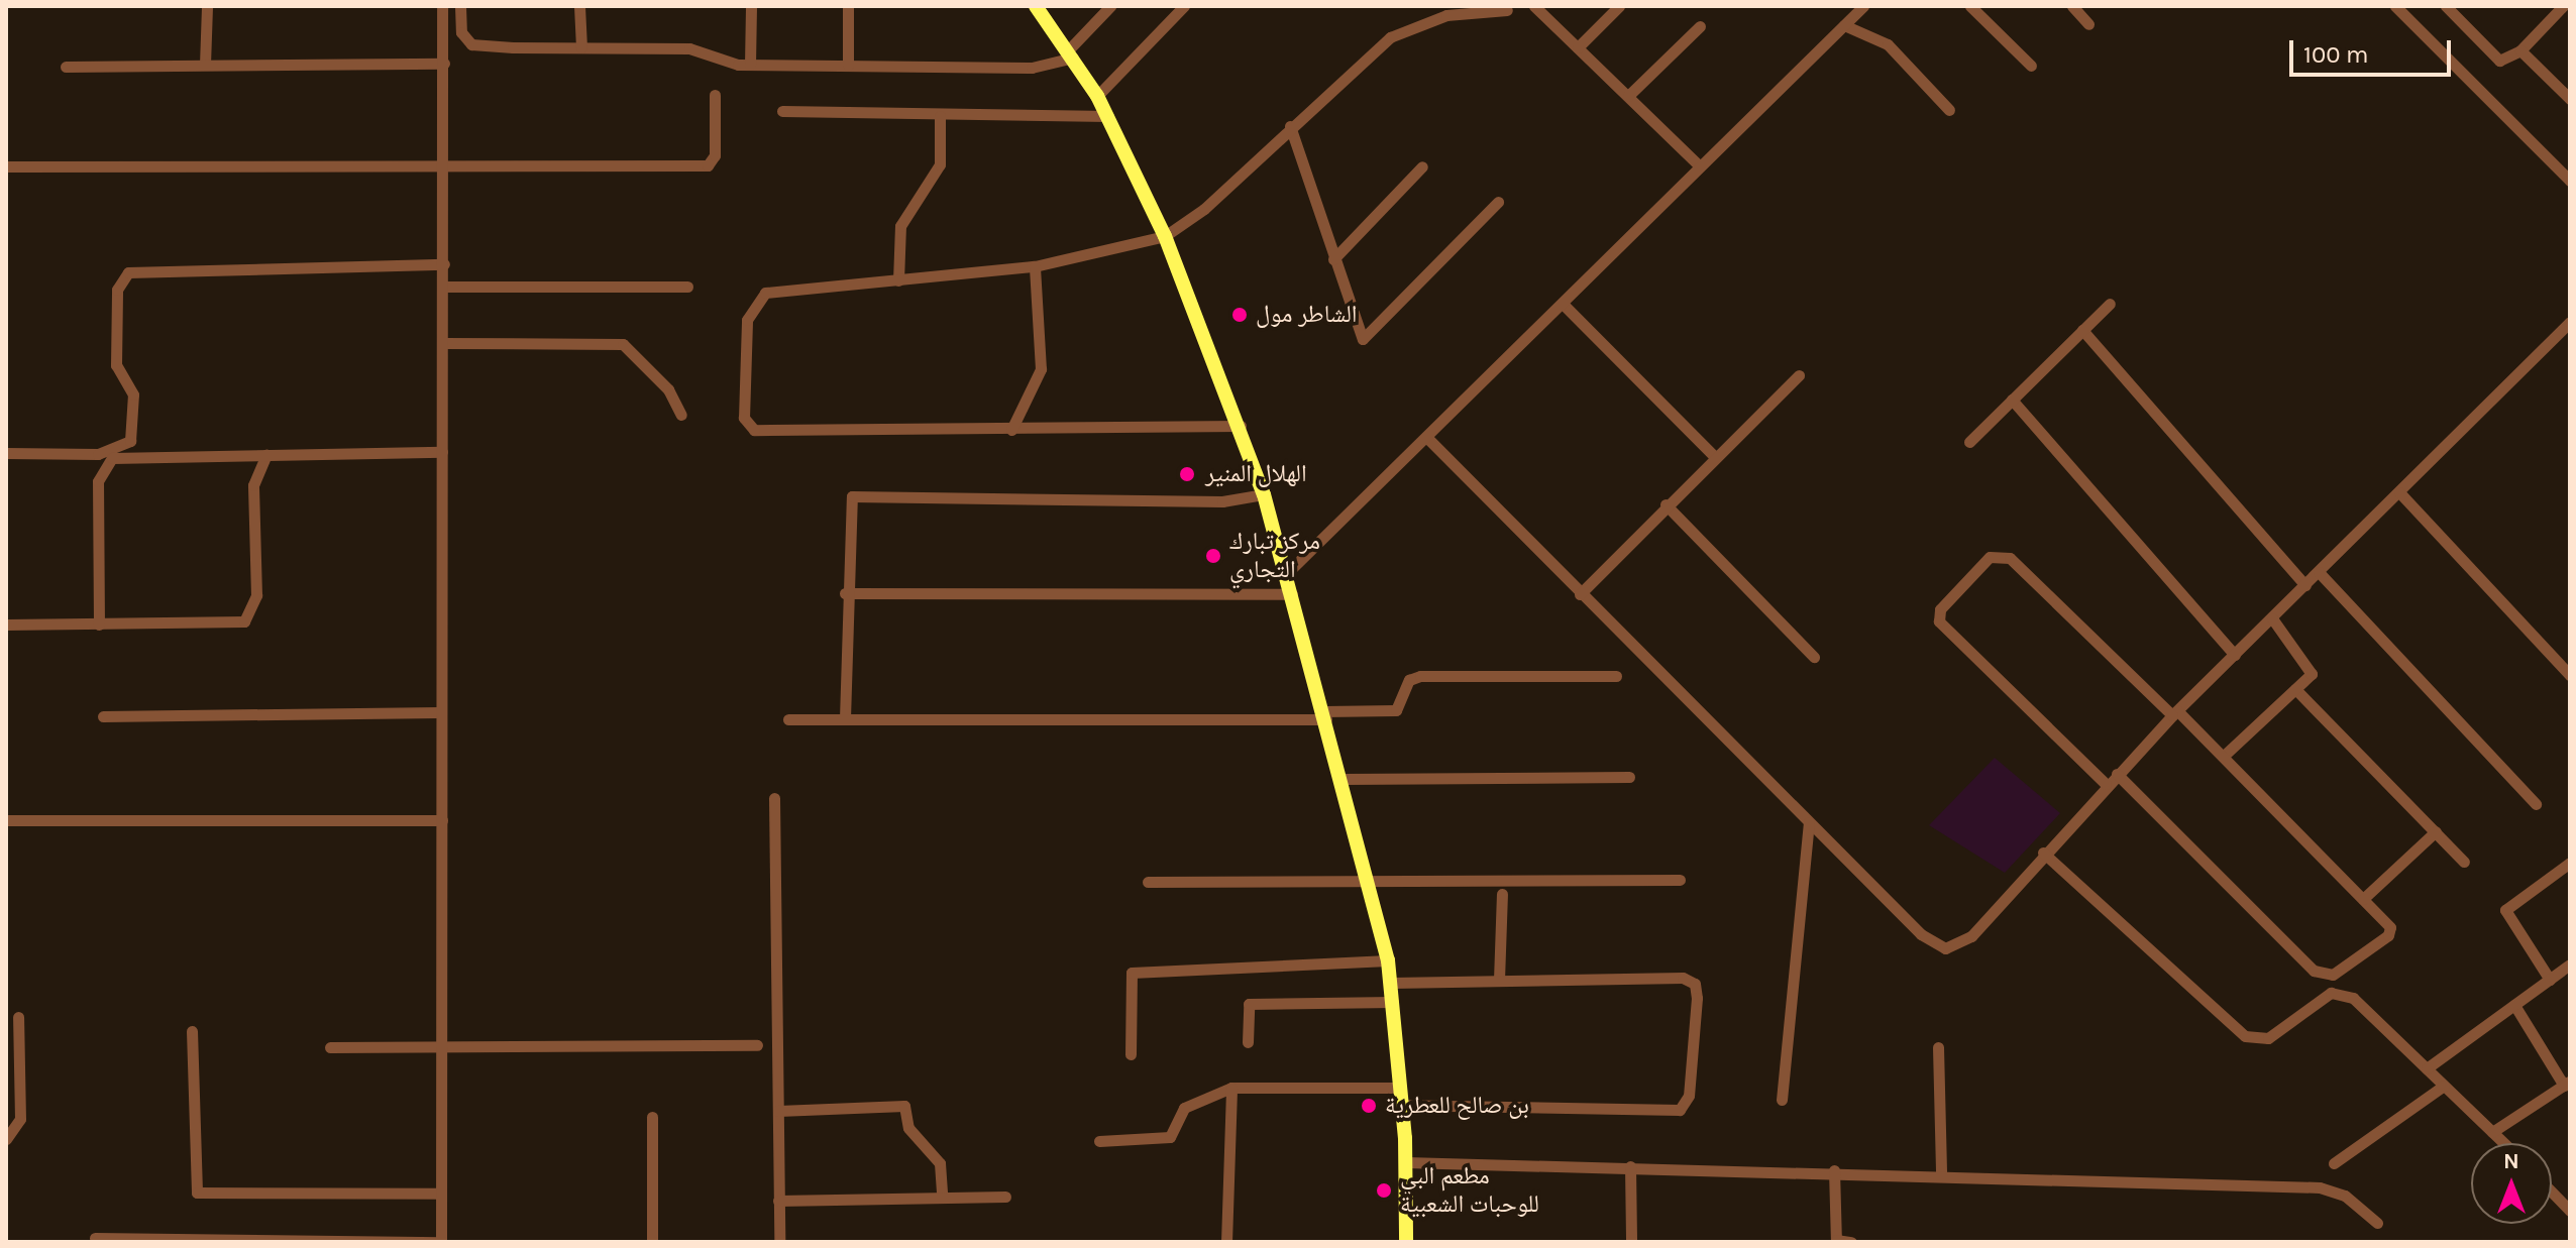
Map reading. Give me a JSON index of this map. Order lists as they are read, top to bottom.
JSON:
{
  "places": [
    "الشاطر مول",
    "الهلال المنير",
    "مركز تبارك التجاري",
    "بن صالح للعطرية",
    "مطعم البي للوحبات الشعبية"
  ],
  "scale_bar": "100 m",
  "north": "top"
}
